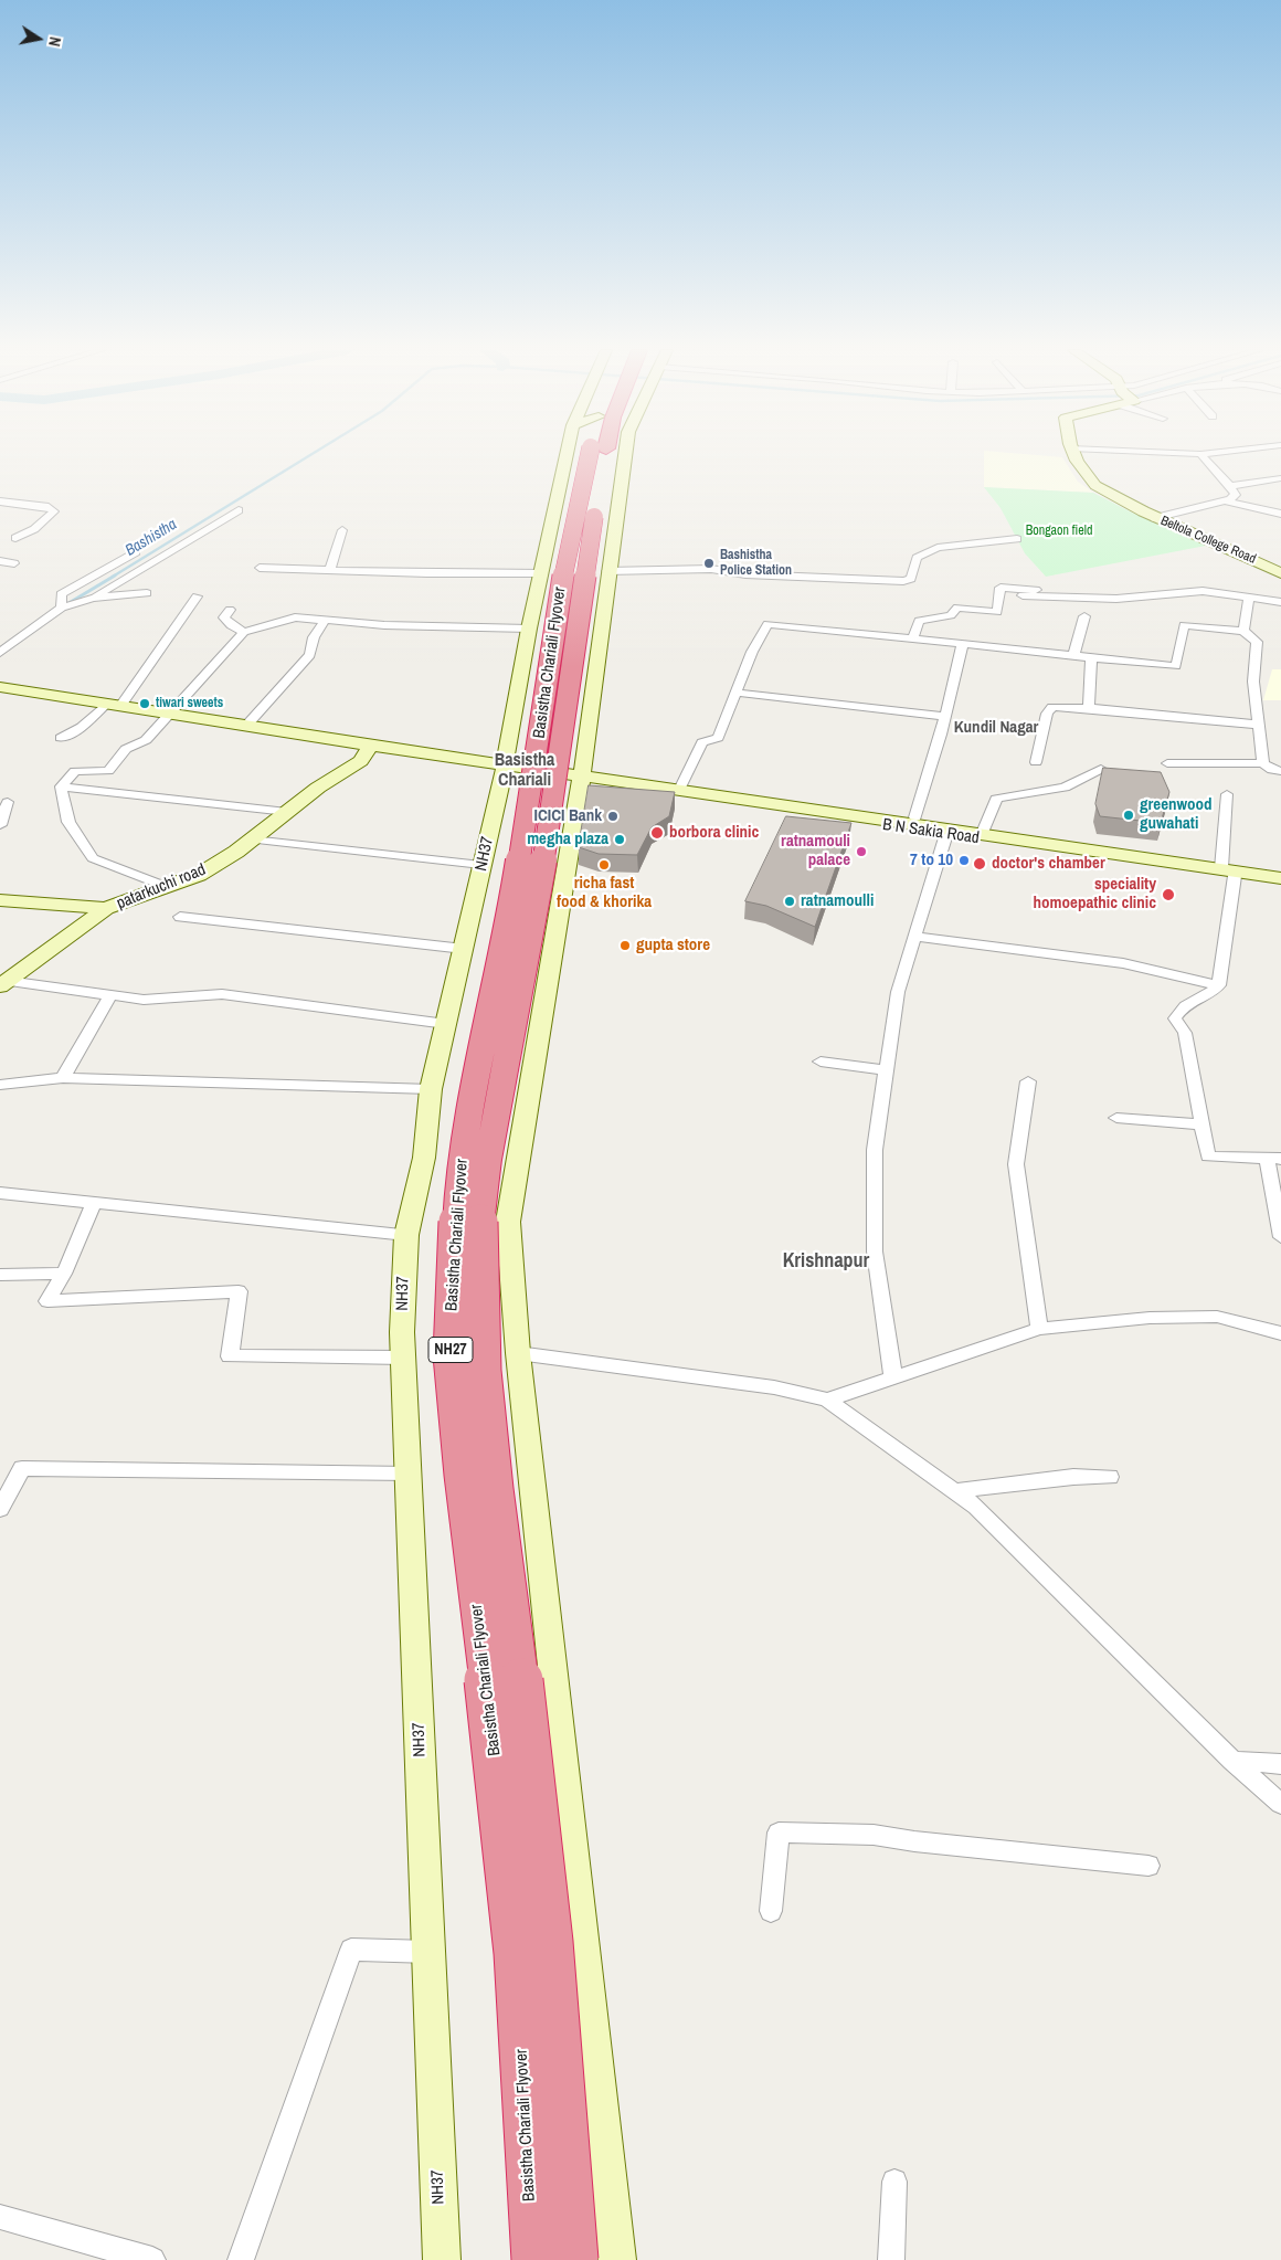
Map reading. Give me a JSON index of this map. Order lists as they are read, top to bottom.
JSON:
{
  "streets": {
    "highway": ["Basistha Chariali Flyover", "NH27"],
    "street": [
      "Beltola College Road",
      "B N Sakia Road",
      "NH37",
      "patarkuchi road"
    ]
  },
  "districts": ["Kundil Nagar", "Basistha Chariali", "Krishnapur"],
  "water": ["Bashistha"],
  "parks": ["Bongaon field"],
  "places": [
    "Bashistha Police Station",
    "tiwari sweets",
    "greenwood guwahati",
    "ICICI Bank",
    "borbora clinic",
    "megha plaza",
    "ratnamouli palace",
    "7 to 10",
    "doctor's chamber",
    "richa fast food & khorika",
    "speciality homoepathic clinic",
    "ratnamoulli",
    "gupta store"
  ],
  "north": "right"
}
